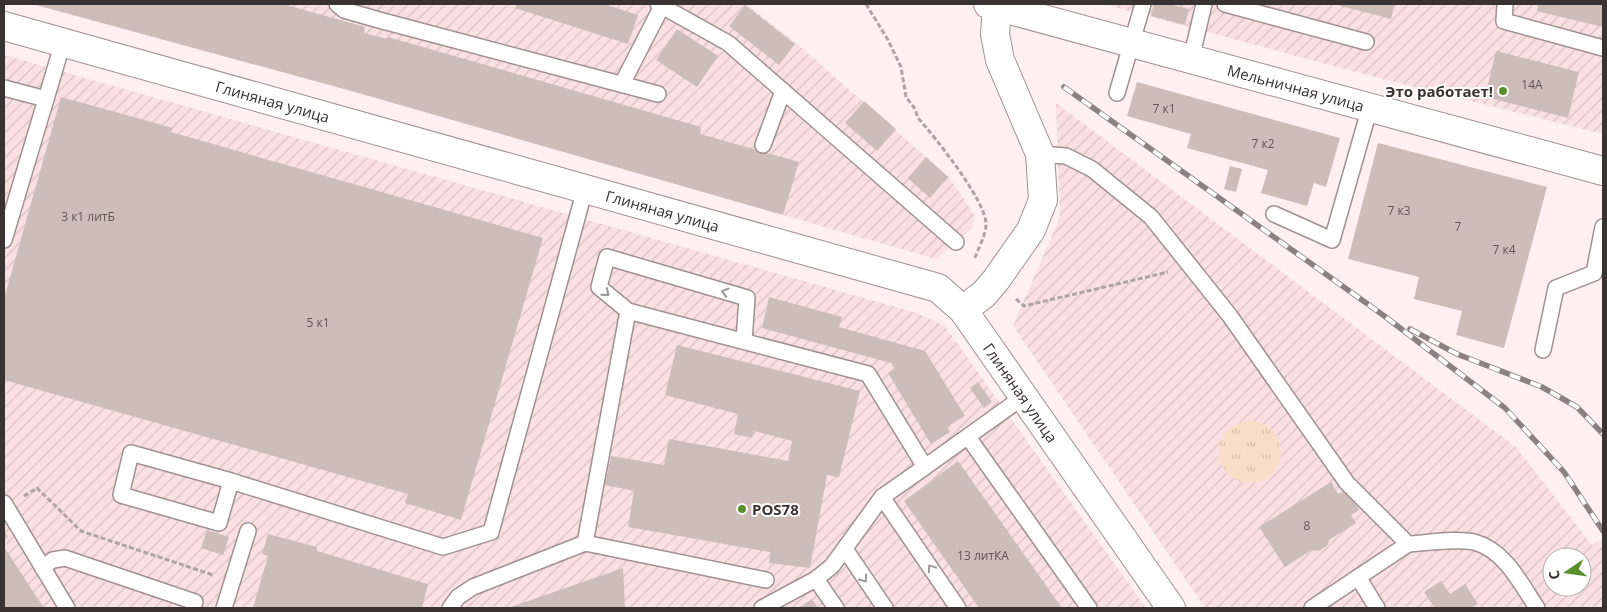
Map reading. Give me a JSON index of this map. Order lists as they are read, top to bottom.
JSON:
{
  "streets": {
    "street": ["Мельничная улица", "Глиняная улица"]
  },
  "places": ["Это работает!", "POS78"],
  "house_numbers": [
    "14А",
    "7 к1",
    "7 к2",
    "7 к3",
    "3 к1 литБ",
    "7",
    "7 к4",
    "5 к1",
    "8",
    "13 литКА"
  ],
  "north": "left"
}
